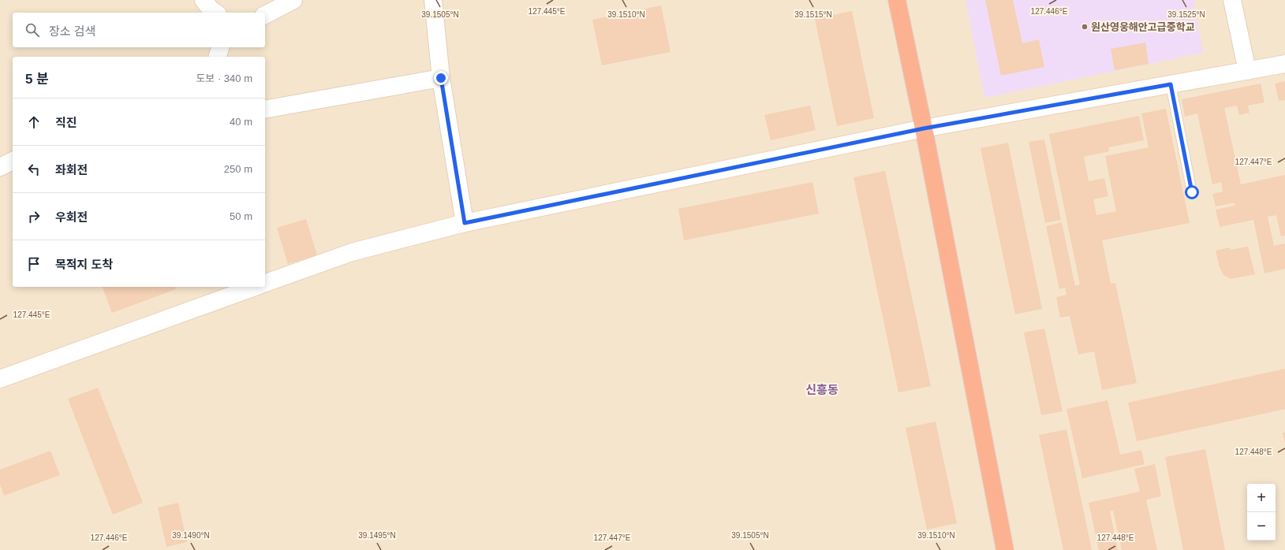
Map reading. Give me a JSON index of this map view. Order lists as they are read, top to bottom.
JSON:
{
  "districts": ["신흥동"],
  "places": ["원산영웅해안고급중학교"],
  "page": {
    "search": "장소 검색",
    "heading": ["5 분", "도보 · 340 m"],
    "list": [
      ["직진", "40 m"],
      ["좌회전", "250 m"],
      ["우회전", "50 m"],
      "목적지 도착"
    ],
    "map_buttons": ["+", "−"]
  },
  "coordinates": [
    "127.446°E",
    "127.445°E",
    "39.1505°N",
    "39.1510°N",
    "39.1515°N",
    "39.1525°N",
    "127.447°E",
    "127.448°E",
    "39.1490°N",
    "39.1495°N"
  ]
}
